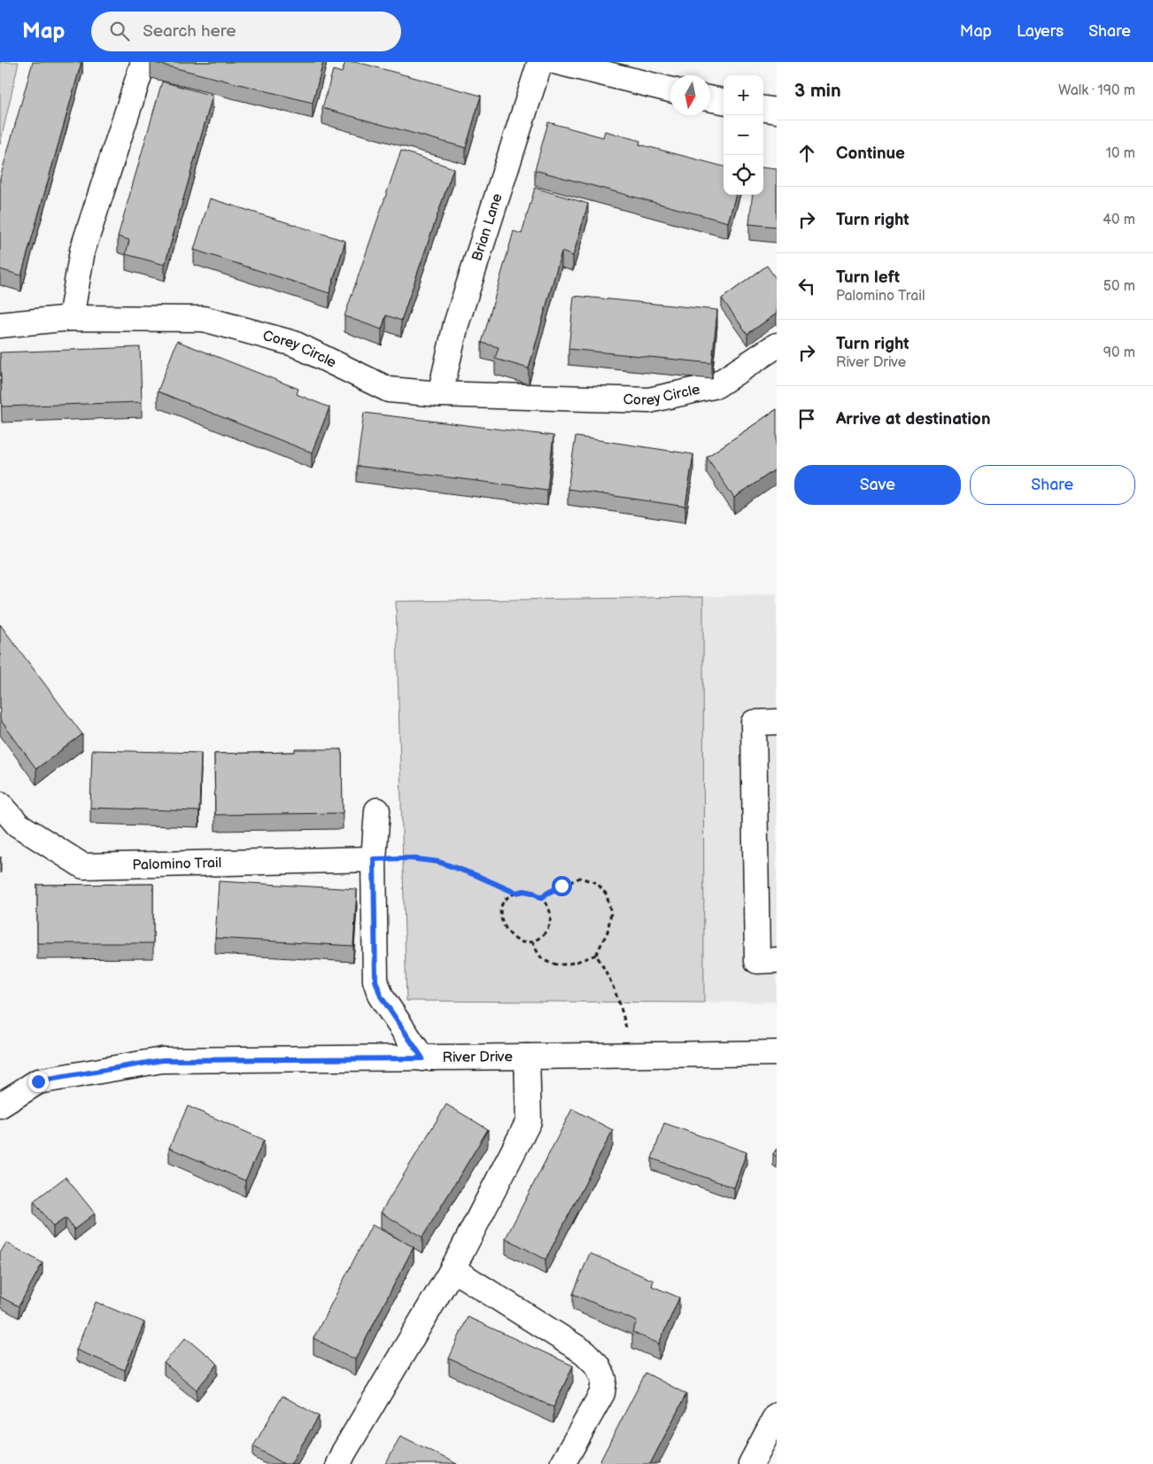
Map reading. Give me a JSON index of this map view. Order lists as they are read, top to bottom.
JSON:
{
  "streets": {
    "street": [
      "Brian Lane",
      "Corey Circle",
      "Palomino Trail",
      "River Drive"
    ]
  },
  "crossings": [
    ["Brian Lane", "Corey Circle"]
  ],
  "north": "bottom",
  "page": {
    "header": "Map",
    "search": "Search here",
    "nav": ["Map", "Layers", "Share"],
    "heading": ["3 min", "Walk · 190 m"],
    "map_buttons": ["+", "−"],
    "list": [
      ["Continue", "10 m"],
      ["Turn right", "40 m"],
      ["Turn left", "Palomino Trail", "50 m"],
      ["Turn right", "River Drive", "90 m"],
      "Arrive at destination"
    ],
    "buttons": ["Save", "Share"]
  }
}
